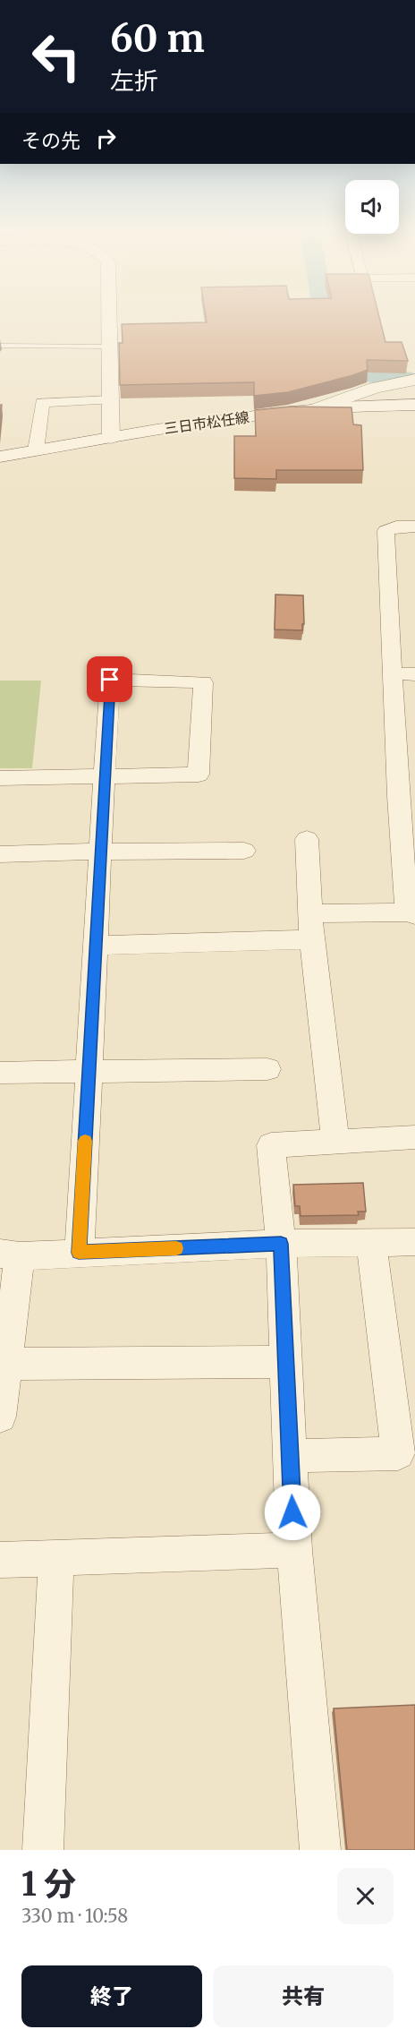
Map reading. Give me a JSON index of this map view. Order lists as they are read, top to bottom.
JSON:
{
  "streets": {
    "street": ["三日市松任線"]
  },
  "page": {
    "turn": ["60 m", "左折"],
    "then": "その先",
    "heading": ["1 分", "330 m · 10:58"],
    "buttons": ["終了", "共有"]
  }
}
